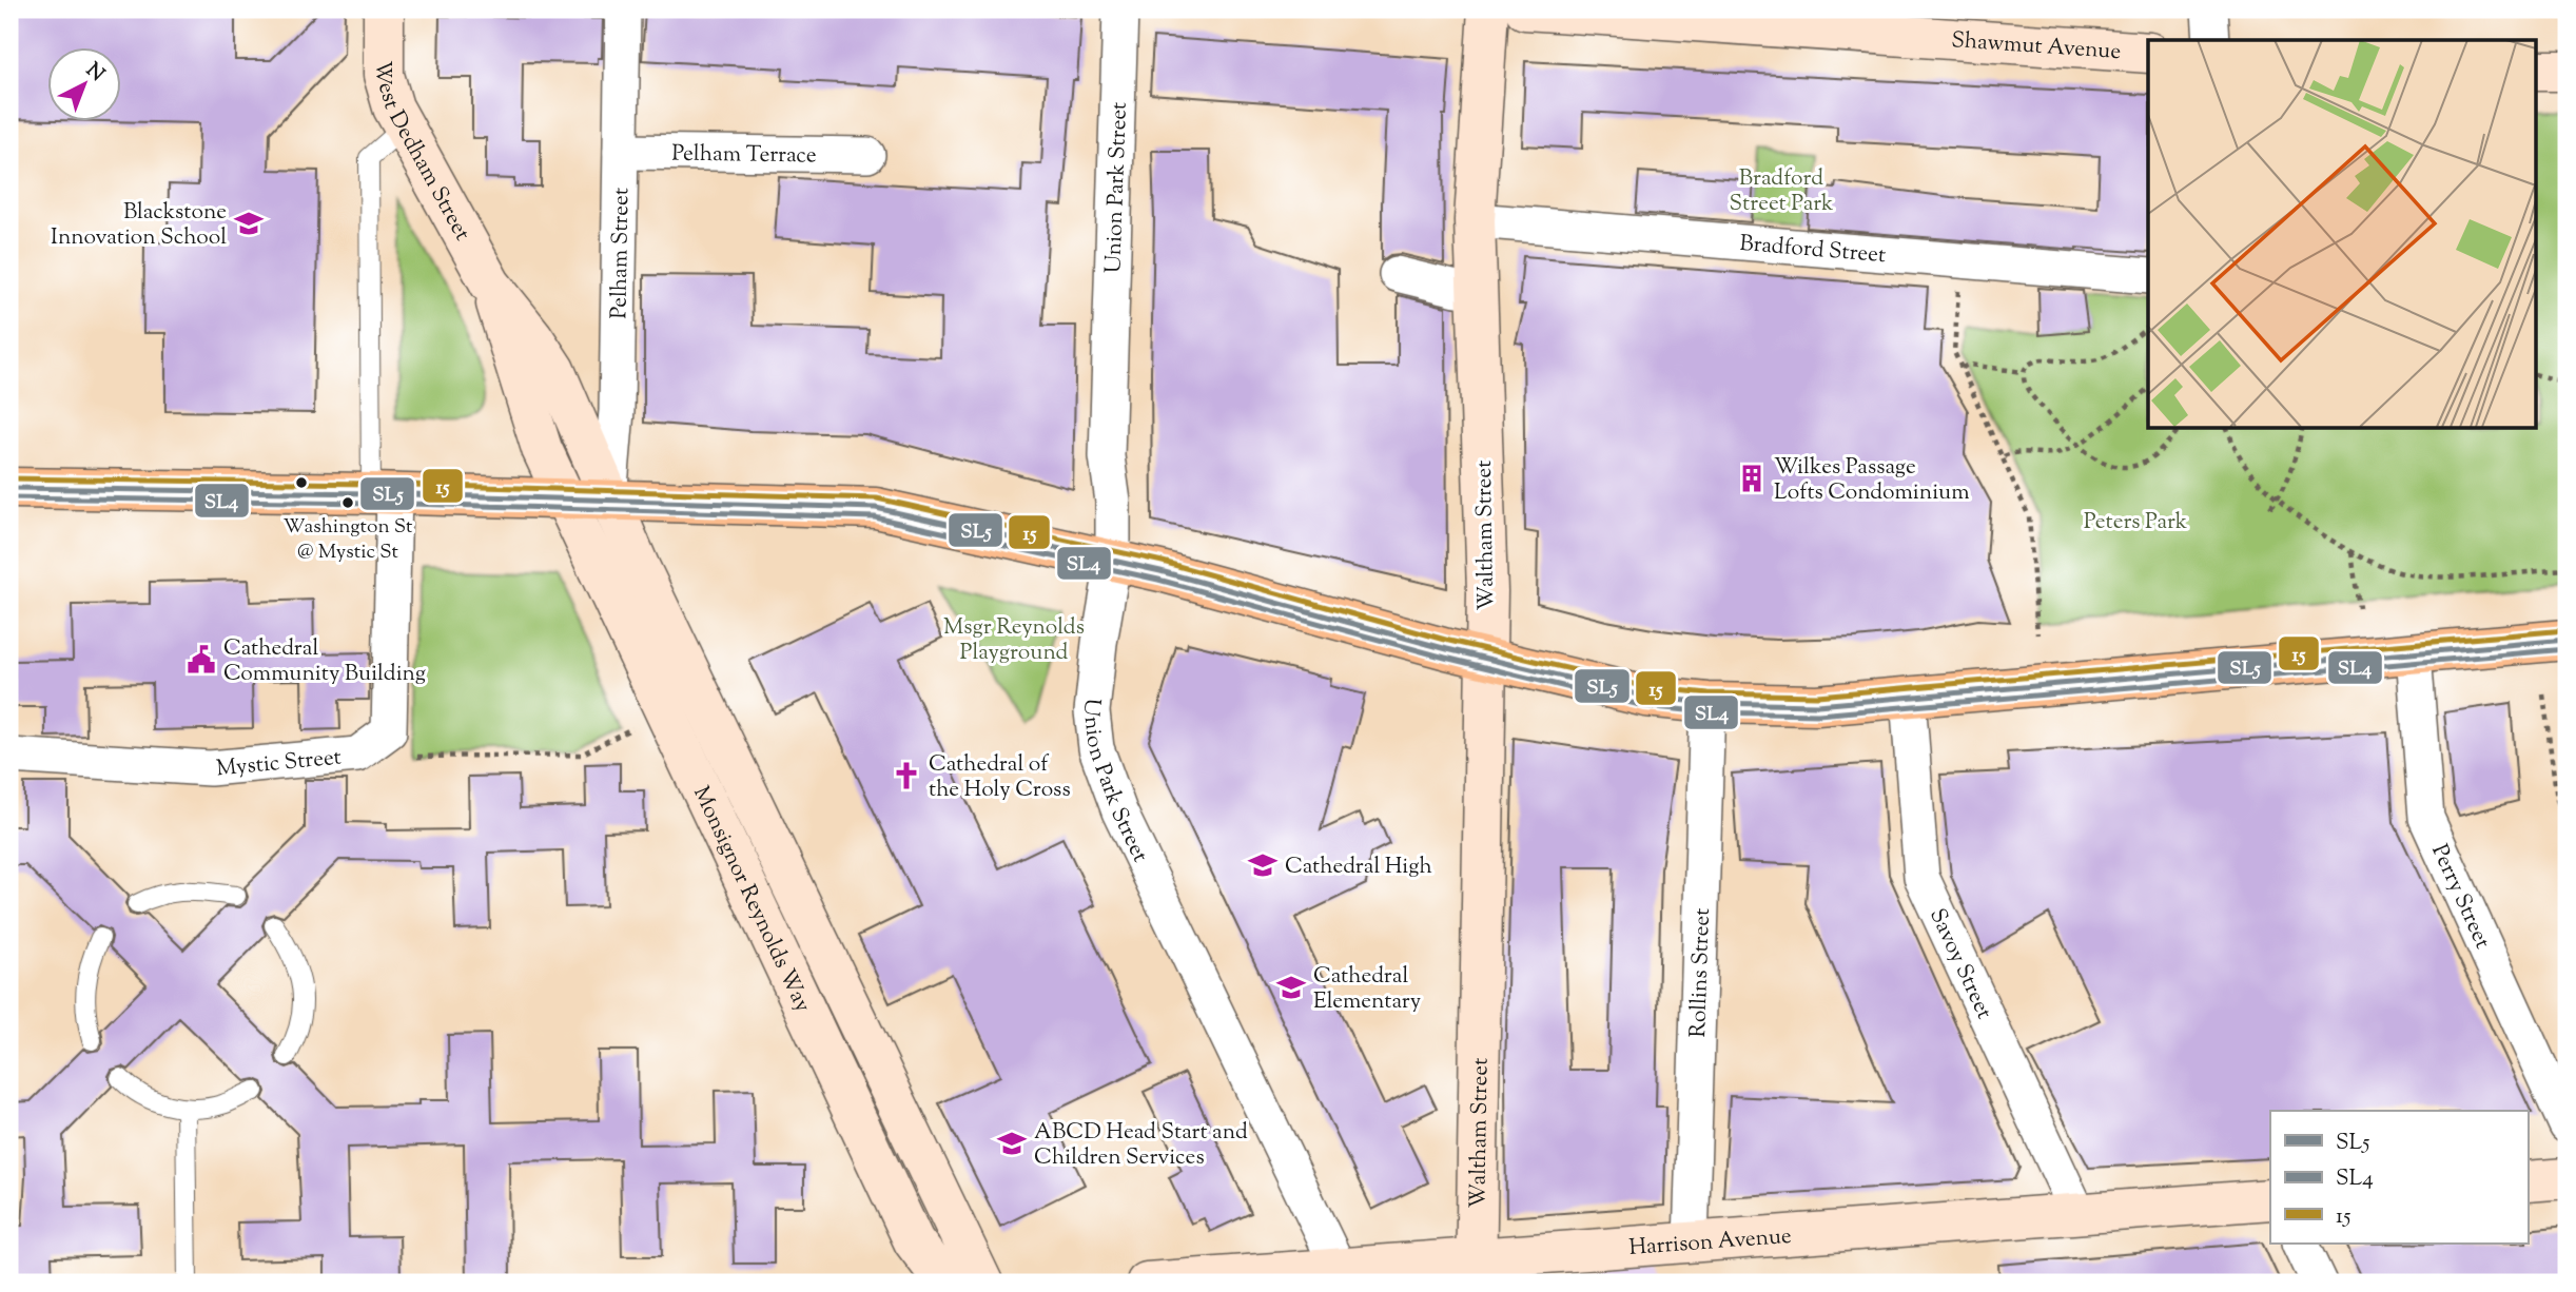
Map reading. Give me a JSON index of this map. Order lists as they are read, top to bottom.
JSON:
{
  "streets": {
    "main road": [
      "Shawmut Avenue",
      "West Dedham Street",
      "Waltham Street",
      "Monsignor Reynolds Way",
      "Harrison Avenue"
    ],
    "street": [
      "Pelham Terrace",
      "Union Park Street",
      "Bradford Street",
      "Pelham Street",
      "Mystic Street",
      "Perry Street",
      "Savoy Street",
      "Rollins Street"
    ]
  },
  "crossings": [
    ["West Dedham Street", "Pelham Street"],
    ["West Dedham Street", "Monsignor Reynolds Way"],
    ["Pelham Terrace", "Pelham Street"],
    ["Union Park Street", "Harrison Avenue"],
    ["Bradford Street", "Waltham Street"],
    ["Pelham Street", "Monsignor Reynolds Way"],
    ["Waltham Street", "Harrison Avenue"],
    ["Savoy Street", "Harrison Avenue"],
    ["Rollins Street", "Harrison Avenue"]
  ],
  "parks": ["Bradford Street Park", "Peters Park", "Msgr Reynolds Playground"],
  "places": {
    "school or university": [
      "Blackstone Innovation School",
      "Cathedral High",
      "Cathedral Elementary",
      "ABCD Head Start and Children Services"
    ],
    "building": ["Wilkes Passage Lofts Condominium"],
    "other": ["Washington St @ Mystic St"],
    "public building": ["Cathedral Community Building"],
    "church": ["Cathedral of the Holy Cross"]
  },
  "lines": ["transit line 15", "transit line SL5", "transit line SL4"],
  "legend": ["SL5", "SL4", "15"],
  "north": "top right"
}
